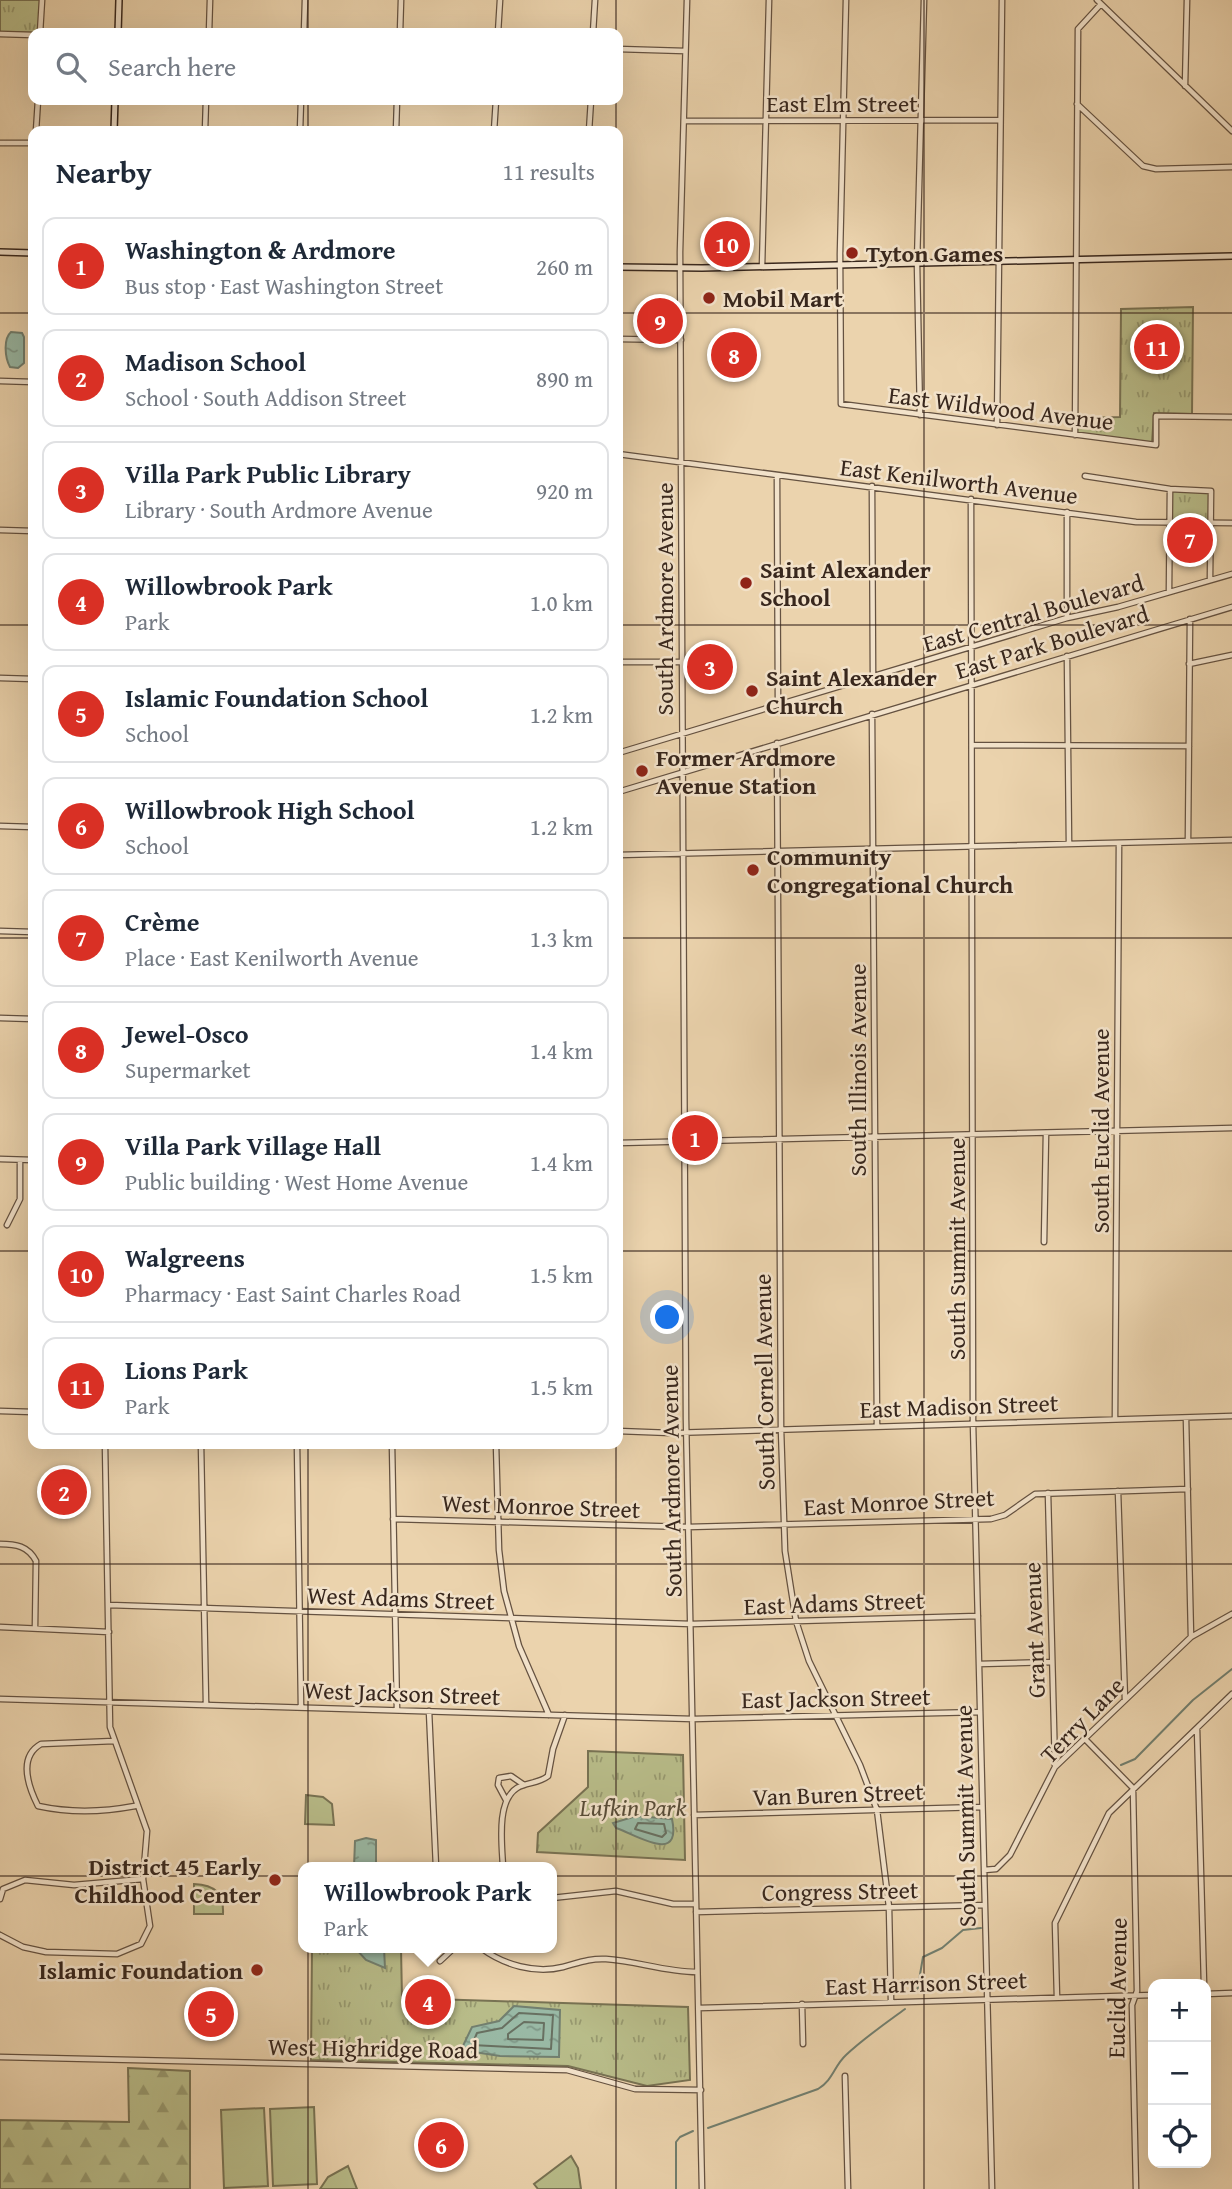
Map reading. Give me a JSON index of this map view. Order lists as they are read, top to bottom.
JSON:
{
  "streets": {
    "street": [
      "East Elm Street",
      "East Wildwood Avenue",
      "East Kenilworth Avenue",
      "South Ardmore Avenue",
      "East Central Boulevard",
      "East Park Boulevard",
      "South Illinois Avenue",
      "South Euclid Avenue",
      "South Summit Avenue",
      "South Cornell Avenue",
      "East Madison Street",
      "East Monroe Street",
      "West Monroe Street",
      "West Adams Street",
      "East Adams Street",
      "Grant Avenue",
      "West Jackson Street",
      "East Jackson Street",
      "Terry Lane",
      "Van Buren Street",
      "Congress Street",
      "East Harrison Street",
      "Euclid Avenue",
      "West Highridge Road"
    ]
  },
  "crossings": [
    ["East Elm Street", "South Ardmore Avenue"],
    ["East Kenilworth Avenue", "South Ardmore Avenue"],
    ["East Kenilworth Avenue", "South Summit Avenue"],
    ["South Ardmore Avenue", "East Central Boulevard"],
    ["South Ardmore Avenue", "East Park Boulevard"],
    ["South Ardmore Avenue", "East Madison Street"],
    ["South Ardmore Avenue", "East Monroe Street"],
    ["South Ardmore Avenue", "West Monroe Street"],
    ["South Ardmore Avenue", "West Adams Street"],
    ["South Ardmore Avenue", "East Adams Street"],
    ["South Ardmore Avenue", "West Jackson Street"],
    ["South Ardmore Avenue", "East Jackson Street"],
    ["South Ardmore Avenue", "Van Buren Street"],
    ["South Ardmore Avenue", "Congress Street"],
    ["South Ardmore Avenue", "East Harrison Street"],
    ["South Ardmore Avenue", "West Highridge Road"],
    ["East Central Boulevard", "South Summit Avenue"],
    ["East Park Boulevard", "South Illinois Avenue"],
    ["East Park Boulevard", "South Summit Avenue"],
    ["East Park Boulevard", "South Cornell Avenue"],
    ["South Illinois Avenue", "East Madison Street"],
    ["South Euclid Avenue", "East Madison Street"],
    ["South Summit Avenue", "East Madison Street"],
    ["South Summit Avenue", "East Monroe Street"],
    ["South Summit Avenue", "East Adams Street"],
    ["South Summit Avenue", "East Jackson Street"],
    ["South Summit Avenue", "Terry Lane"],
    ["South Summit Avenue", "Van Buren Street"],
    ["South Summit Avenue", "Congress Street"],
    ["South Summit Avenue", "East Harrison Street"],
    ["South Cornell Avenue", "East Madison Street"],
    ["South Cornell Avenue", "East Monroe Street"],
    ["South Cornell Avenue", "East Adams Street"],
    ["South Cornell Avenue", "East Jackson Street"],
    ["South Cornell Avenue", "Van Buren Street"],
    ["South Cornell Avenue", "Congress Street"],
    ["South Cornell Avenue", "East Harrison Street"],
    ["East Monroe Street", "West Monroe Street"],
    ["East Monroe Street", "Grant Avenue"],
    ["West Adams Street", "East Adams Street"],
    ["Grant Avenue", "Terry Lane"],
    ["West Jackson Street", "East Jackson Street"],
    ["East Harrison Street", "Euclid Avenue"]
  ],
  "parks": ["Lufkin Park"],
  "places": [
    "Tyton Games",
    "Mobil Mart",
    "Saint Alexander School",
    "Saint Alexander Church",
    "Former Ardmore Avenue Station",
    "Community Congregational Church",
    "District 45 Early Childhood Center",
    "Islamic Foundation"
  ],
  "page": {
    "search": "Search here",
    "heading": ["Nearby", "11 results"],
    "pins": [
      "10",
      "9",
      "11",
      "8",
      "7",
      "3",
      "1",
      "2",
      "4",
      "5",
      "6"
    ],
    "list": [
      {
        "mark": "1",
        "name": "Washington & Ardmore",
        "note": "Bus stop · East Washington Street",
        "value": "260 m"
      },
      {
        "mark": "2",
        "name": "Madison School",
        "note": "School · South Addison Street",
        "value": "890 m"
      },
      {
        "mark": "3",
        "name": "Villa Park Public Library",
        "note": "Library · South Ardmore Avenue",
        "value": "920 m"
      },
      {
        "mark": "4",
        "name": "Willowbrook Park",
        "note": "Park",
        "value": "1.0 km"
      },
      {
        "mark": "5",
        "name": "Islamic Foundation School",
        "note": "School",
        "value": "1.2 km"
      },
      {
        "mark": "6",
        "name": "Willowbrook High School",
        "note": "School",
        "value": "1.2 km"
      },
      {
        "mark": "7",
        "name": "Crème",
        "note": "Place · East Kenilworth Avenue",
        "value": "1.3 km"
      },
      {
        "mark": "8",
        "name": "Jewel-Osco",
        "note": "Supermarket",
        "value": "1.4 km"
      },
      {
        "mark": "9",
        "name": "Villa Park Village Hall",
        "note": "Public building · West Home Avenue",
        "value": "1.4 km"
      },
      {
        "mark": "10",
        "name": "Walgreens",
        "note": "Pharmacy · East Saint Charles Road",
        "value": "1.5 km"
      },
      {
        "mark": "11",
        "name": "Lions Park",
        "note": "Park",
        "value": "1.5 km"
      }
    ],
    "popup": ["Willowbrook Park", "Park"],
    "map_buttons": ["+", "−"]
  }
}
